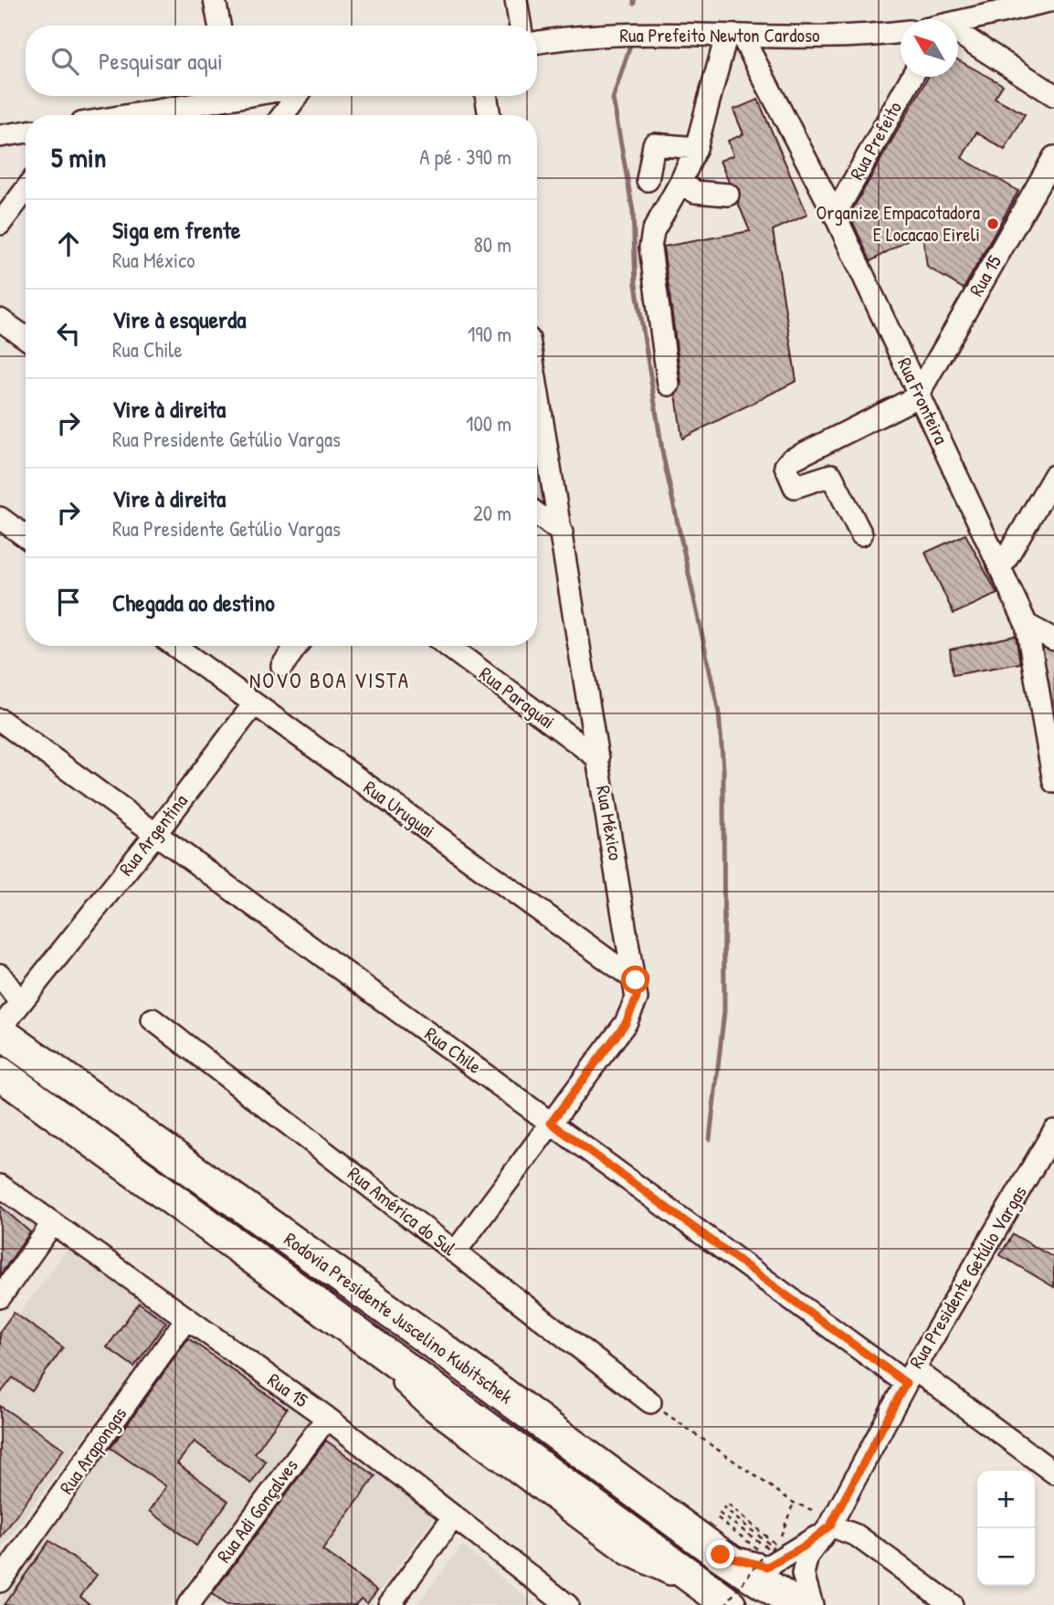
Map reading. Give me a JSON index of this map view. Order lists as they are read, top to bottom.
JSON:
{
  "streets": {
    "highway": ["Rodovia Presidente Juscelino Kubitschek"],
    "street": [
      "Rua Prefeito Newton Cardoso",
      "Rua Prefeito",
      "Rua 15",
      "Rua Fronteira",
      "Rua Paraguai",
      "Rua Uruguai",
      "Rua México",
      "Rua Argentina",
      "Rua Chile",
      "Rua América do Sul",
      "Rua Presidente Getúlio Vargas",
      "Rua Arapongas",
      "Rua Adi Gonçalves"
    ]
  },
  "crossings": [
    ["Rua Prefeito Newton Cardoso", "Rua Fronteira"],
    ["Rua Prefeito", "Rua Fronteira"],
    ["Rua 15", "Rua Fronteira"],
    ["Rua 15", "Rua Arapongas"],
    ["Rua 15", "Rua Adi Gonçalves"],
    ["Rua Paraguai", "Rua México"],
    ["Rua Uruguai", "Rua México"],
    ["Rua Uruguai", "Rua Argentina"],
    ["Rua México", "Rua Chile"],
    ["Rua México", "Rua América do Sul"],
    ["Rua Argentina", "Rua Chile"],
    ["Rua Argentina", "Rodovia Presidente Juscelino Kubitschek"],
    ["Rua Chile", "Rua Presidente Getúlio Vargas"],
    ["Rua Presidente Getúlio Vargas", "Rodovia Presidente Juscelino Kubitschek"]
  ],
  "districts": ["NOVO BOA VISTA"],
  "places": ["Organize Empacotadora E Locacao Eireli"],
  "north": "top left",
  "page": {
    "search": "Pesquisar aqui",
    "heading": ["5 min", "A pé · 390 m"],
    "list": [
      ["Siga em frente", "Rua México", "80 m"],
      ["Vire à esquerda", "Rua Chile", "190 m"],
      ["Vire à direita", "Rua Presidente Getúlio Vargas", "100 m"],
      ["Vire à direita", "Rua Presidente Getúlio Vargas", "20 m"],
      "Chegada ao destino"
    ],
    "map_buttons": ["+", "−"]
  }
}
